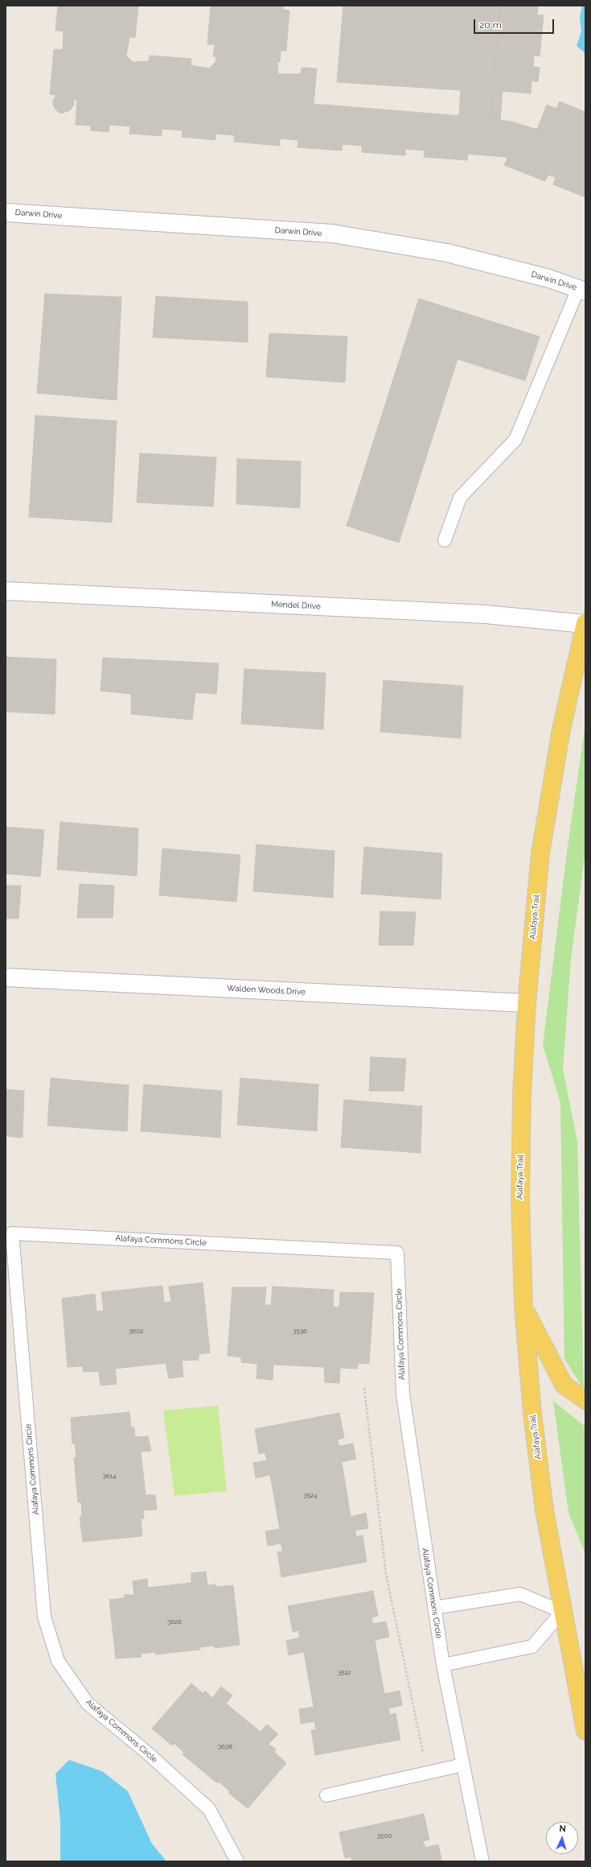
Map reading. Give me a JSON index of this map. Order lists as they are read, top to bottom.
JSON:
{
  "streets": {
    "main road": ["Alafaya Trail"],
    "street": ["Darwin Drive", "Mendel Drive", "Walden Woods Drive"],
    "lane": ["Alafaya Commons Circle"]
  },
  "crossings": [
    ["Mendel Drive", "Alafaya Trail"],
    ["Alafaya Trail", "Walden Woods Drive"]
  ],
  "house_numbers": [
    "3602",
    "3536",
    "3614",
    "3524",
    "3626",
    "3512",
    "3638",
    "3500"
  ],
  "scale_bar": "20 m",
  "north": "top"
}
